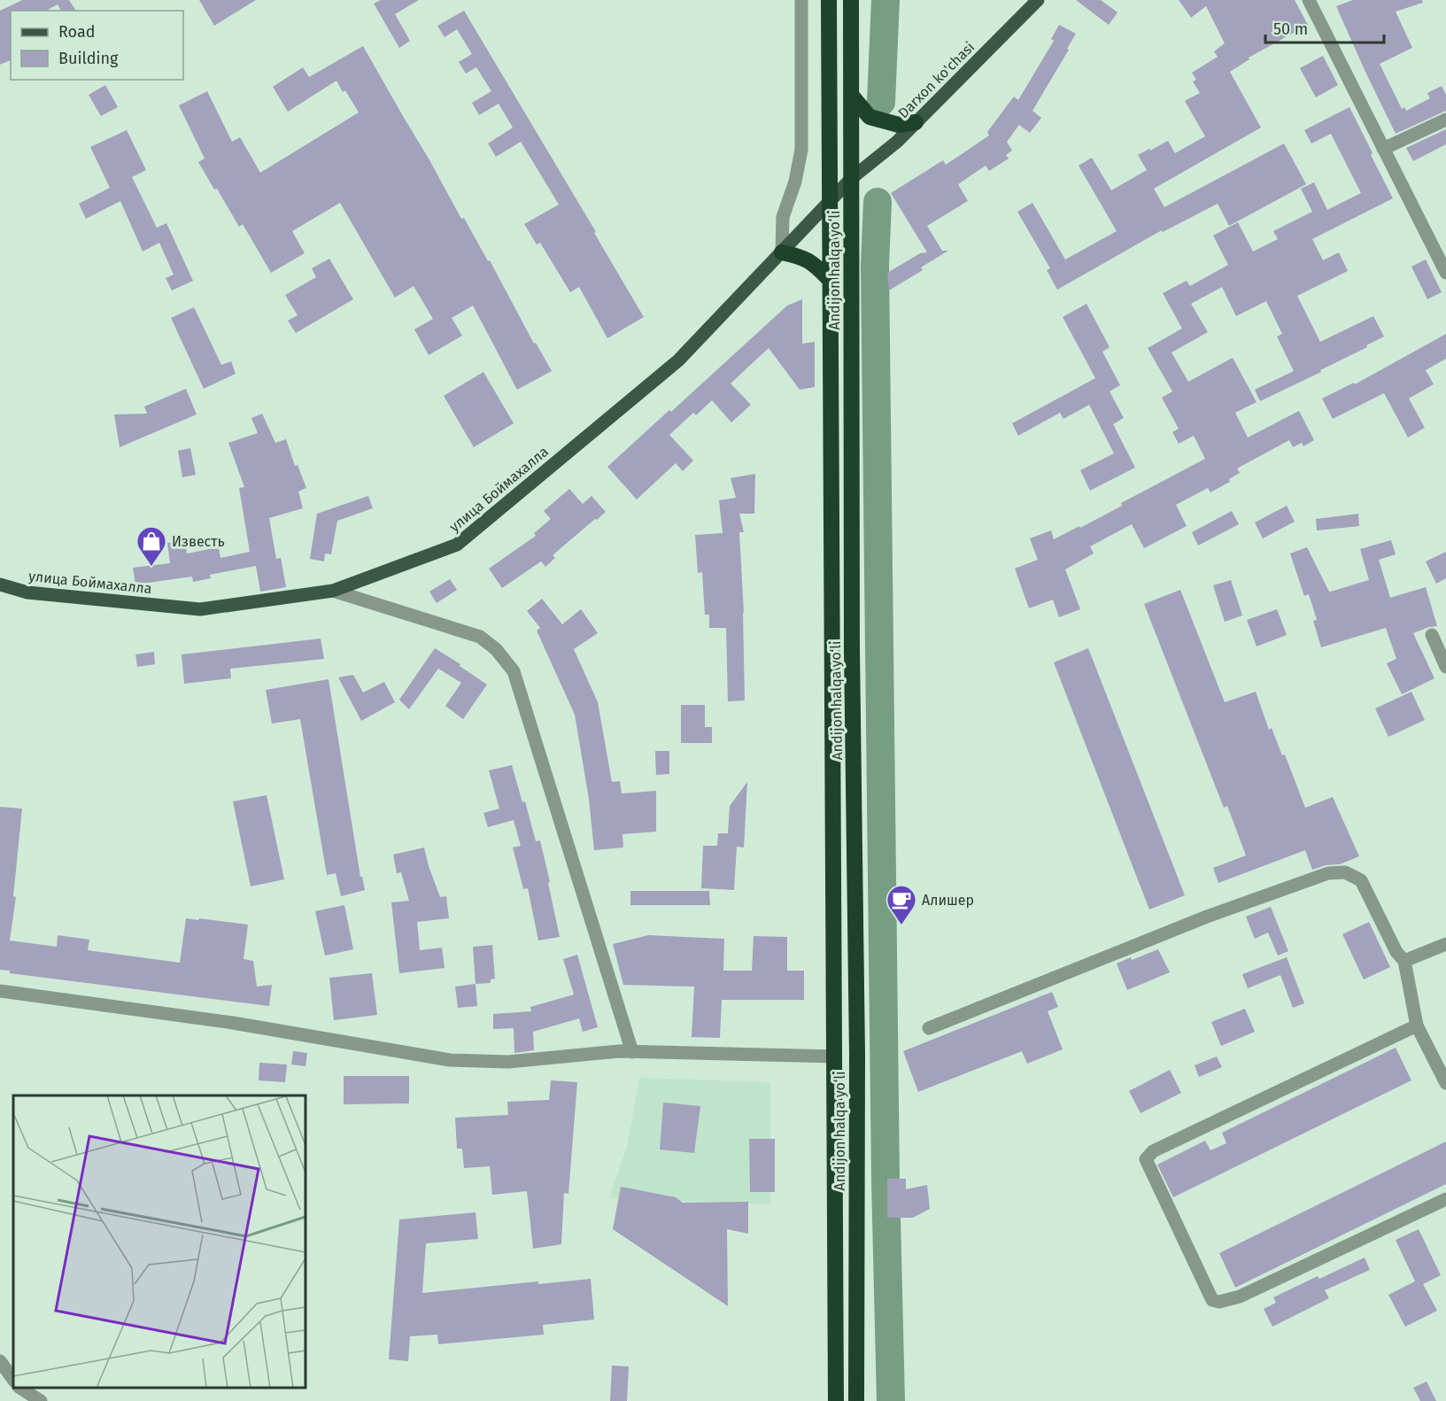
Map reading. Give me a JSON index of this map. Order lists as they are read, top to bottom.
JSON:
{
  "streets": {
    "highway": ["Andijon halqa yo‘li"],
    "main road": ["Darxon ko'chasi", "улица Боймахалла"]
  },
  "crossings": [
    ["Darxon ko'chasi", "Andijon halqa yo‘li"],
    ["Darxon ko'chasi", "улица Боймахалла"],
    ["Andijon halqa yo‘li", "улица Боймахалла"]
  ],
  "places": {
    "shop": ["Известь"],
    "cafe": ["Алишер"]
  },
  "legend": ["Road", "Building"],
  "scale_bar": "50 m"
}
